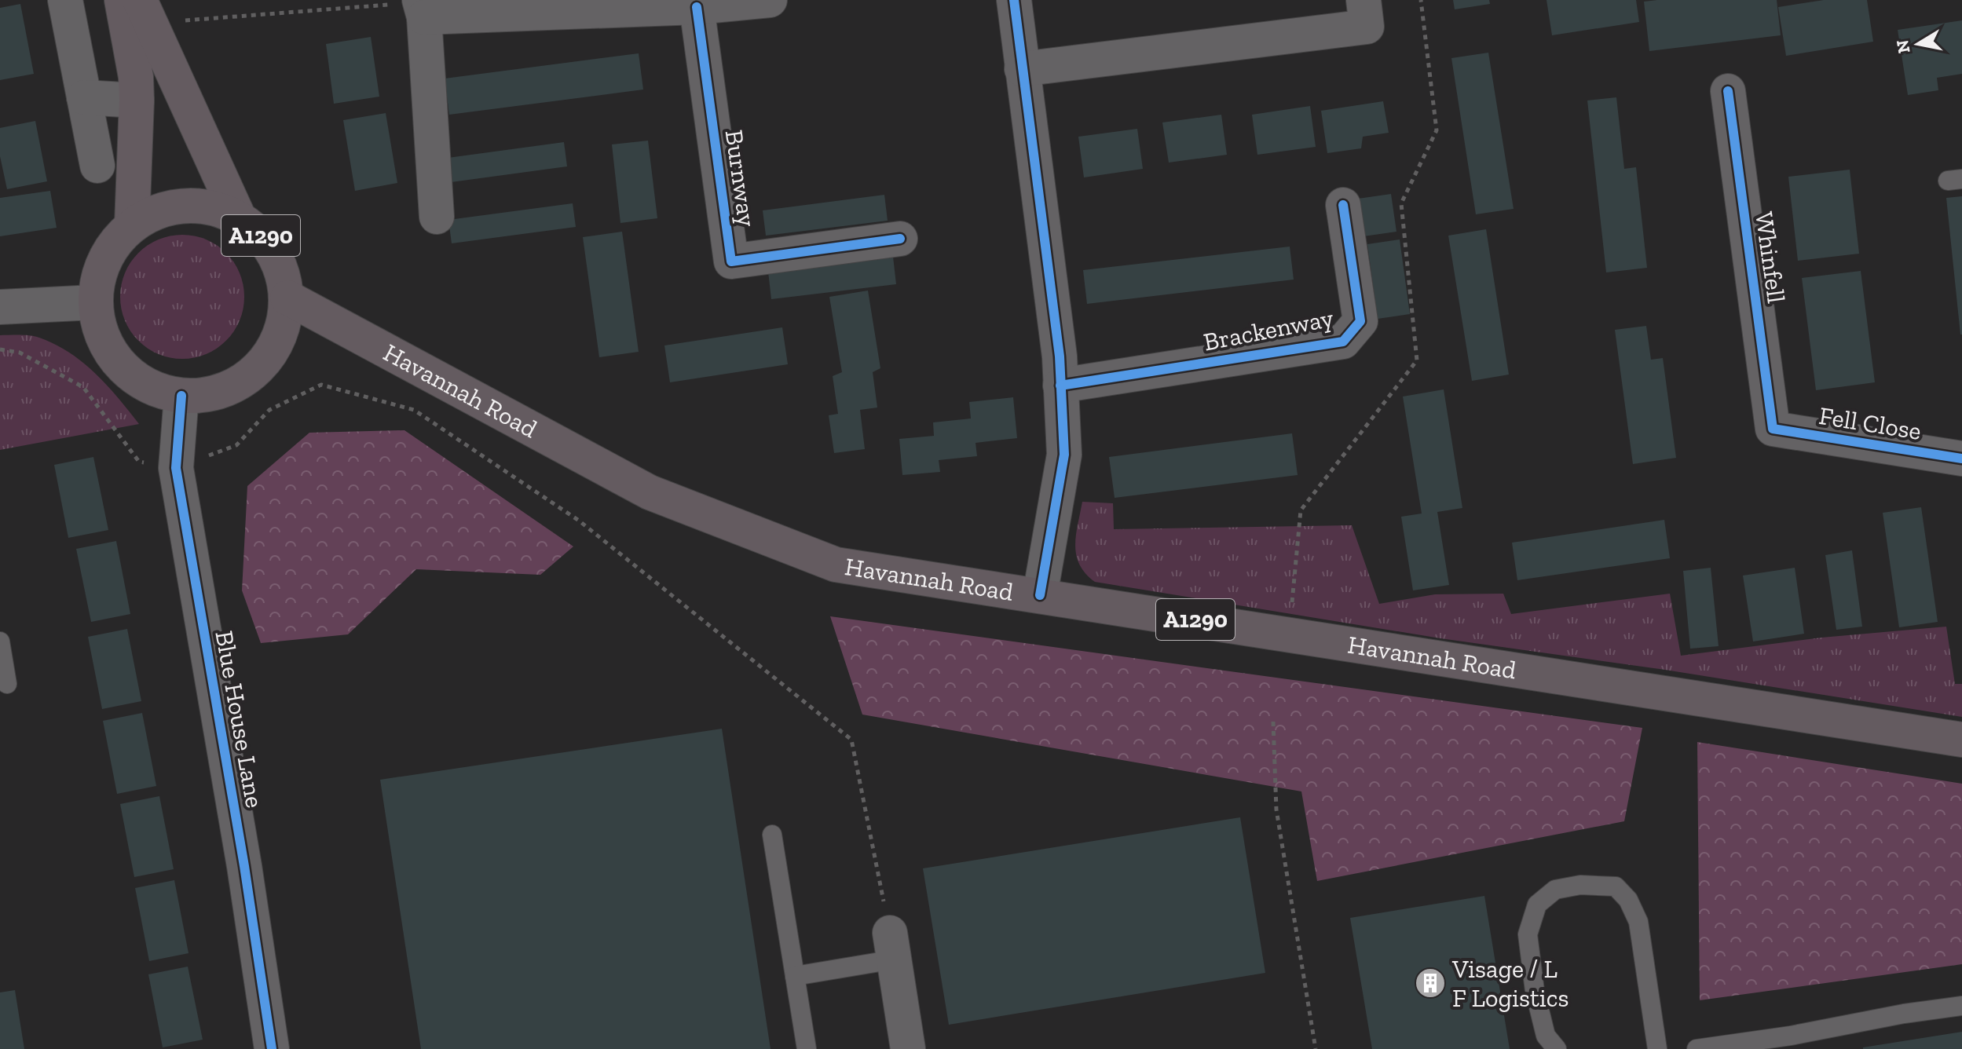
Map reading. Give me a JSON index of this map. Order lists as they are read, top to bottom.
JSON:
{
  "streets": {
    "main road": ["A1290", "Havannah Road"],
    "street": [
      "Burnway",
      "Whinfell",
      "Brackenway",
      "Fell Close",
      "Blue House Lane"
    ]
  },
  "crossings": [
    ["A1290", "Havannah Road"],
    ["A1290", "Blue House Lane"],
    ["Whinfell", "Fell Close"],
    ["Havannah Road", "Blue House Lane"]
  ],
  "places": {
    "building": ["Visage / L F Logistics"]
  },
  "north": "left"
}
